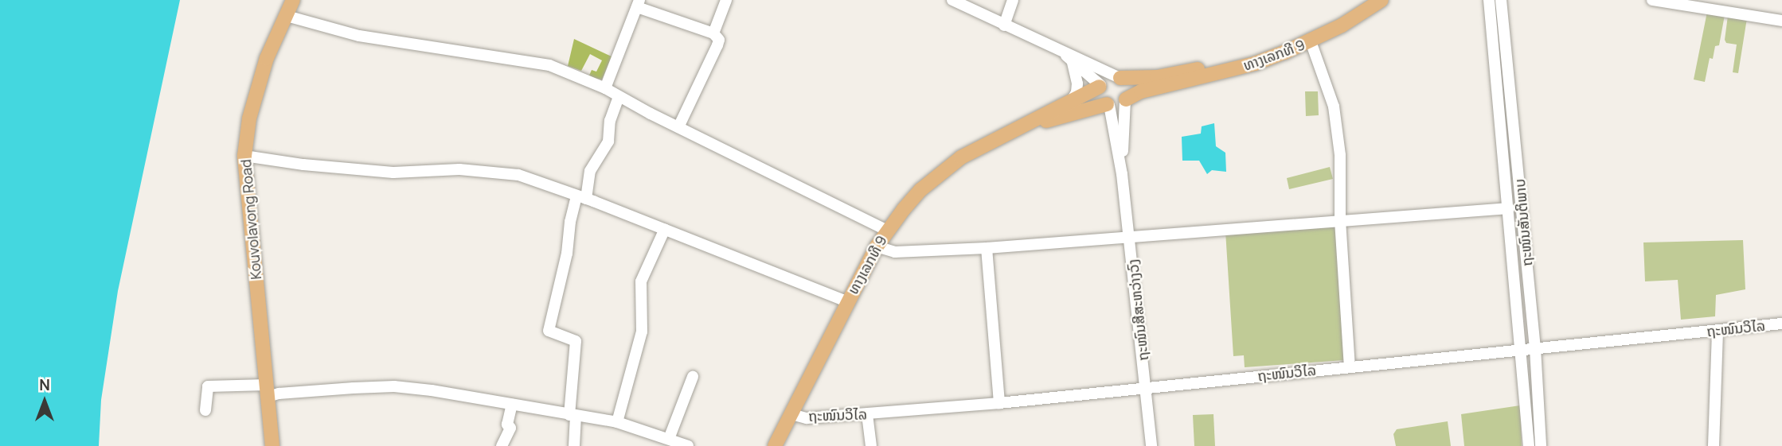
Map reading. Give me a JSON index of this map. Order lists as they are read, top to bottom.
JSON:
{
  "streets": {
    "main road": ["ທາງເລກທີ 9", "Kouvolavong Road"],
    "street": ["ຖະໜົນສັນຕິພາບ", "ຖະໜົນສີສະຫວ່າງວົງ", "ຖະໜົນວິໄລ"]
  },
  "crossings": [
    ["ທາງເລກທີ 9", "ຖະໜົນວິໄລ"],
    ["ຖະໜົນສັນຕິພາບ", "ຖະໜົນວິໄລ"],
    ["ຖະໜົນສີສະຫວ່າງວົງ", "ຖະໜົນວິໄລ"]
  ],
  "north": "top"
}
